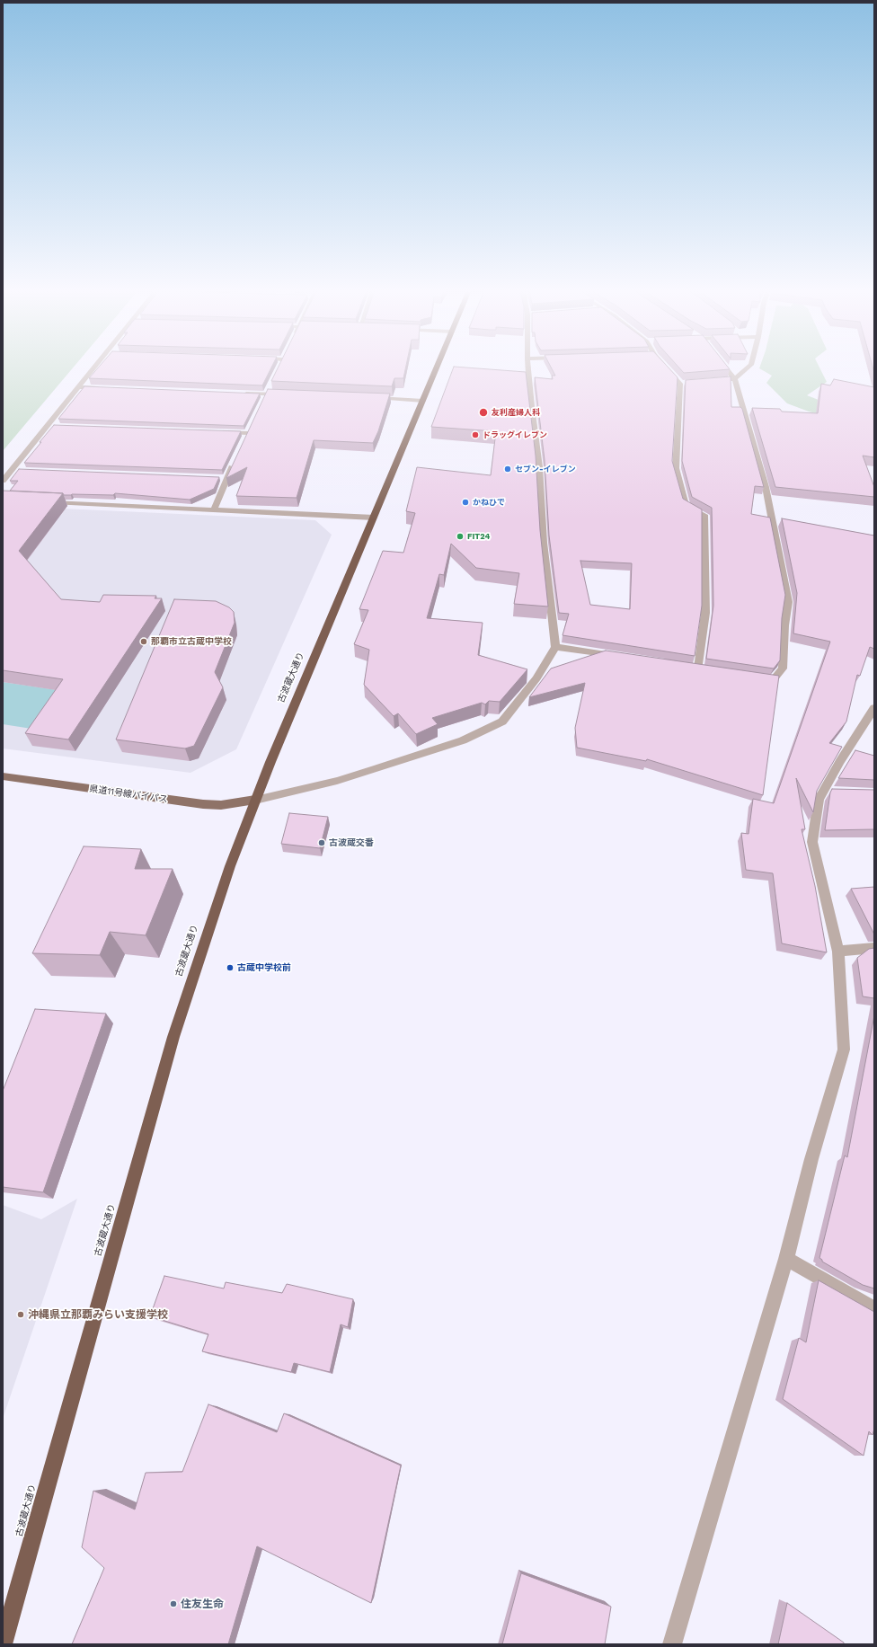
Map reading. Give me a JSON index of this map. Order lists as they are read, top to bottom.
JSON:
{
  "streets": {
    "highway": ["古波蔵大通り"],
    "main road": ["県道11号線バイパス"]
  },
  "crossings": [
    ["古波蔵大通り", "県道11号線バイパス"]
  ],
  "places": [
    "友利産婦人科",
    "ドラッグイレブン",
    "セブン-イレブン",
    "かねひで",
    "FIT24",
    "那覇市立古蔵中学校",
    "古波蔵交番",
    "古蔵中学校前",
    "沖縄県立那覇みらい支援学校",
    "住友生命"
  ]
}
